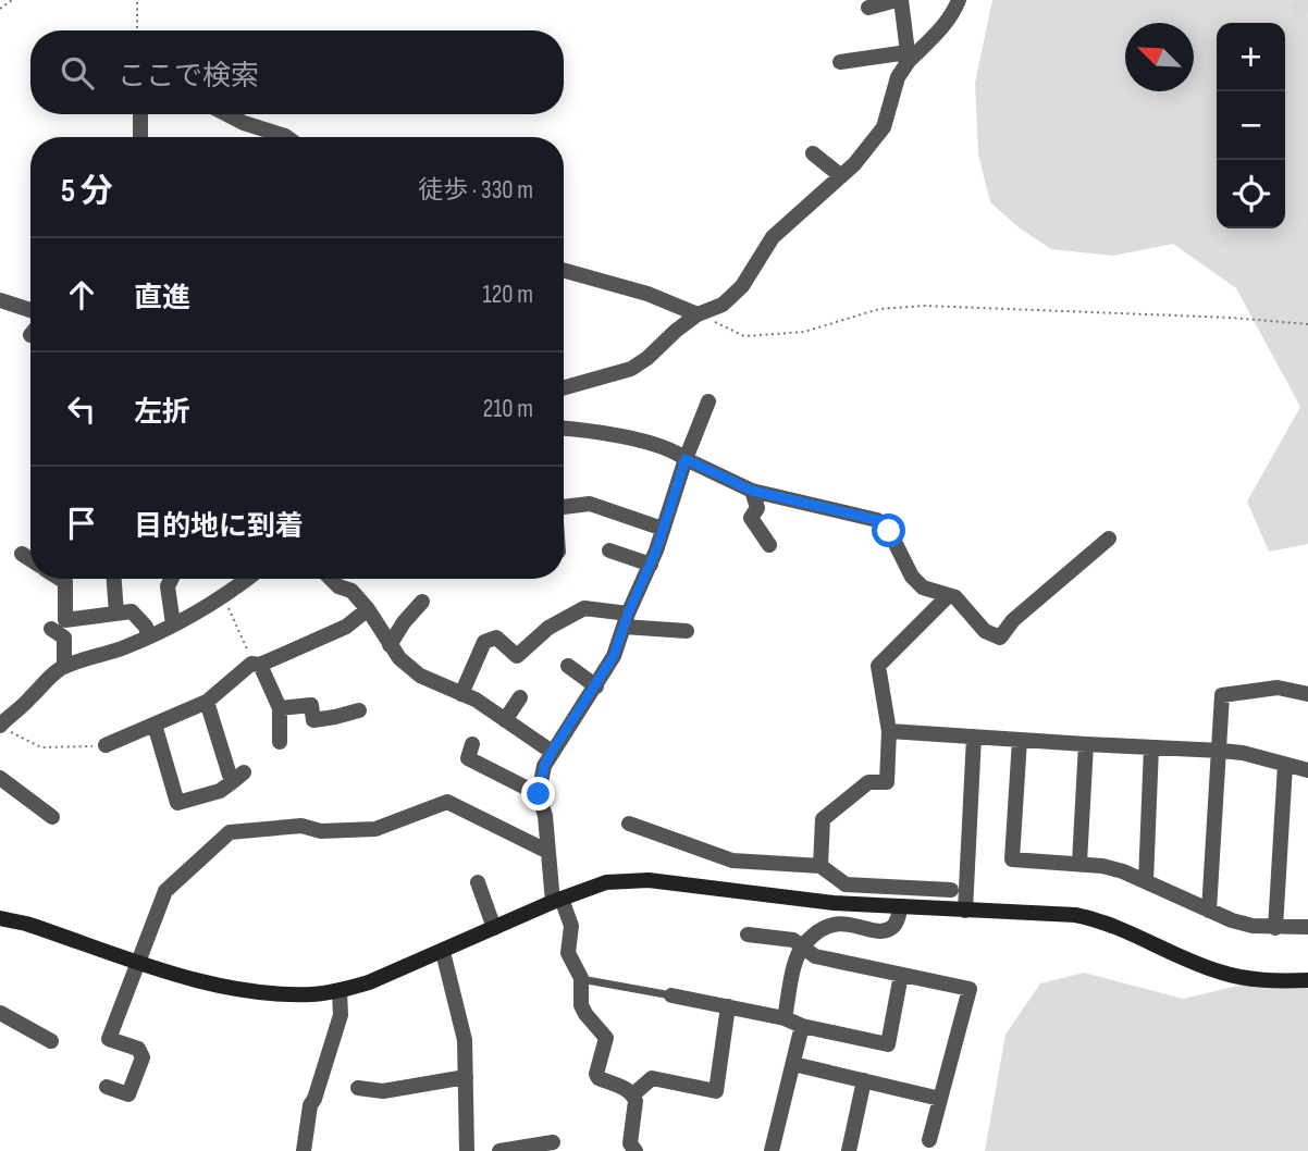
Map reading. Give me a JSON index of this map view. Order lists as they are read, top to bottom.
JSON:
{
  "north": "top left",
  "page": {
    "map_buttons": ["+", "−"],
    "search": "ここで検索",
    "heading": ["5 分", "徒歩 · 330 m"],
    "list": [
      ["直進", "120 m"],
      ["左折", "210 m"],
      "目的地に到着"
    ]
  }
}
